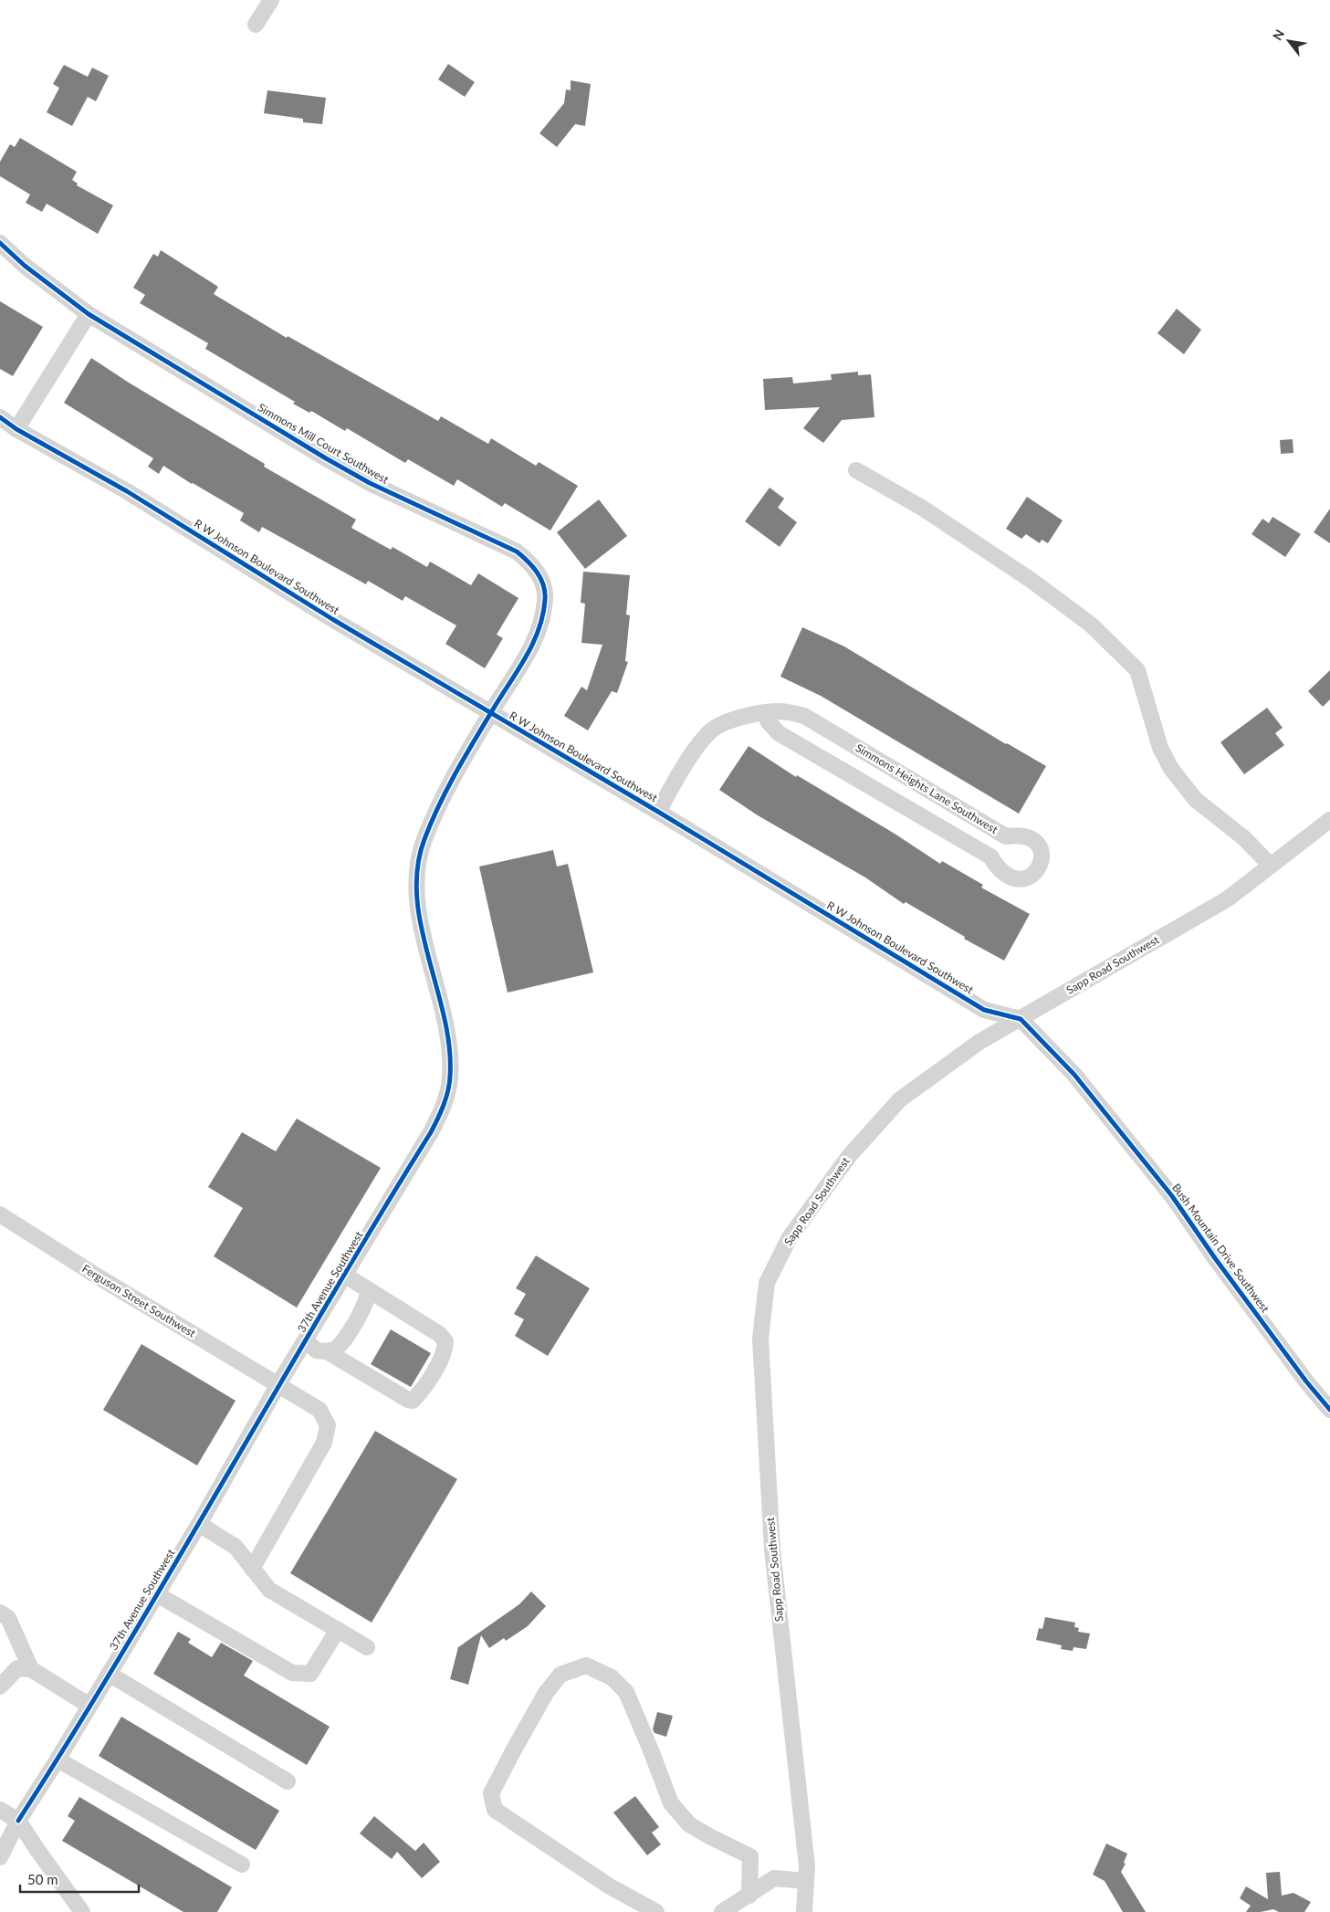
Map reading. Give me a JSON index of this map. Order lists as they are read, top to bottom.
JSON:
{
  "streets": {
    "street": [
      "Simmons Mill Court Southwest",
      "R W Johnson Boulevard Southwest",
      "Simmons Heights Lane Southwest",
      "Sapp Road Southwest",
      "Bush Mountain Drive Southwest",
      "37th Avenue Southwest",
      "Ferguson Street Southwest"
    ]
  },
  "crossings": [
    ["Simmons Mill Court Southwest", "R W Johnson Boulevard Southwest"],
    ["Simmons Mill Court Southwest", "37th Avenue Southwest"],
    ["R W Johnson Boulevard Southwest", "Simmons Heights Lane Southwest"],
    ["R W Johnson Boulevard Southwest", "Sapp Road Southwest"],
    ["R W Johnson Boulevard Southwest", "Bush Mountain Drive Southwest"],
    ["R W Johnson Boulevard Southwest", "37th Avenue Southwest"],
    ["Sapp Road Southwest", "Bush Mountain Drive Southwest"],
    ["37th Avenue Southwest", "Ferguson Street Southwest"]
  ],
  "scale_bar": "50 m",
  "north": "top left"
}
